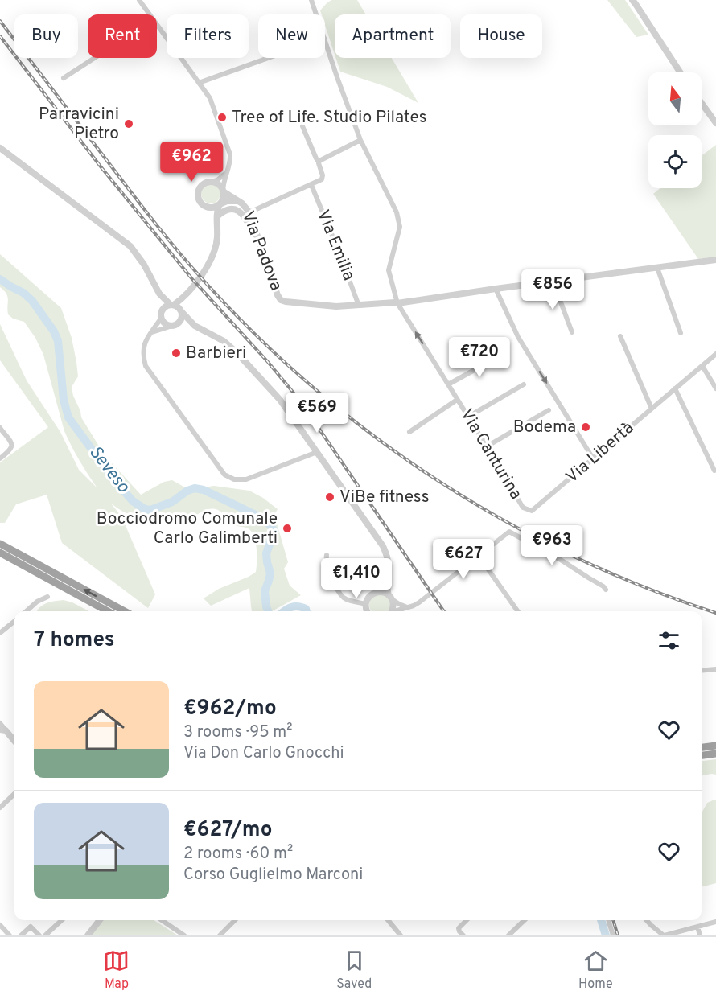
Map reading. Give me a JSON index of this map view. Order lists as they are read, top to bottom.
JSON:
{
  "streets": {
    "street": [
      "Via Emilia",
      "Via Padova",
      "Via Libertà",
      "Via Canturina"
    ]
  },
  "crossings": [
    ["Via Emilia", "Via Padova"],
    ["Via Padova", "Via Canturina"],
    ["Via Libertà", "Via Canturina"]
  ],
  "water": ["Seveso"],
  "places": [
    "Tree of Life. Studio Pilates",
    "Parravicini Pietro",
    "Barbieri",
    "Bodema",
    "ViBe fitness",
    "Bocciodromo Comunale Carlo Galimberti"
  ],
  "north": "top",
  "page": {
    "chip": [
      "Buy",
      "Rent",
      "Filters",
      "New",
      "Apartment",
      "House"
    ],
    "price": [
      "€962",
      "€856",
      "€720",
      "€569",
      "€963",
      "€627",
      "€1,410"
    ],
    "heading": "7 homes",
    "list": [
      {
        "name": "€962/mo",
        "note": "3 rooms · 95 m² · Via Don Carlo Gnocchi"
      },
      {
        "name": "€627/mo",
        "note": "2 rooms · 60 m² · Corso Guglielmo Marconi"
      }
    ],
    "tabs": ["Map", "Saved", "Home"]
  }
}
